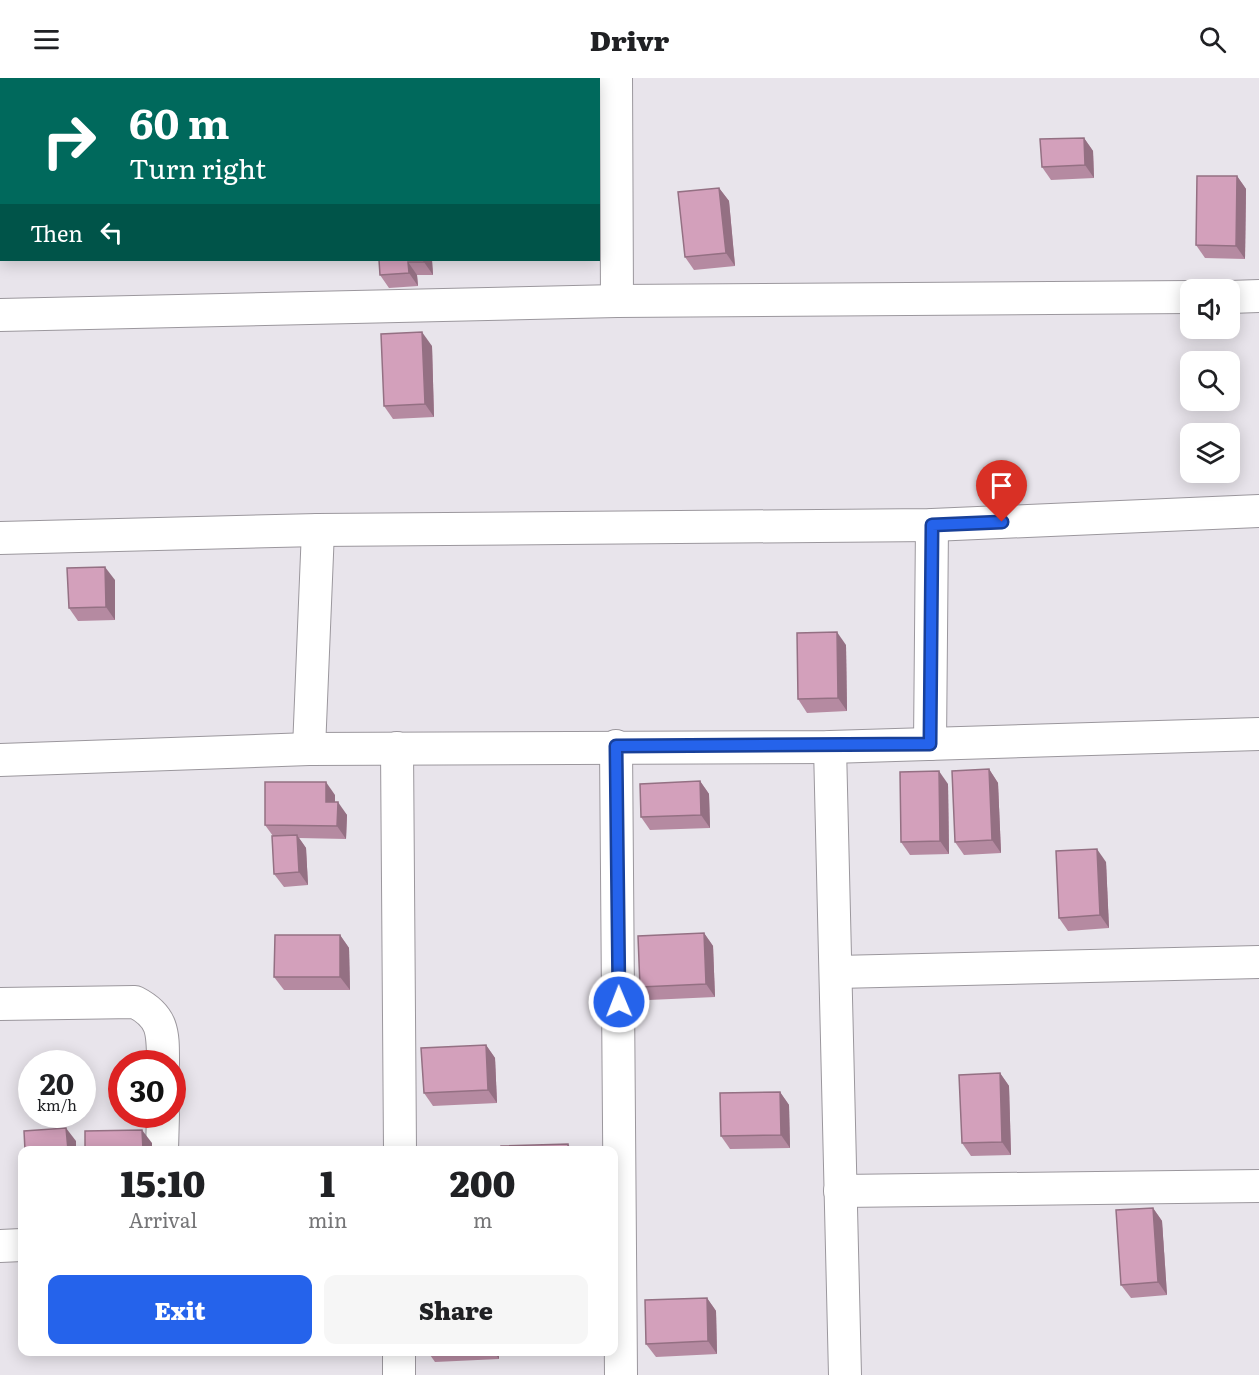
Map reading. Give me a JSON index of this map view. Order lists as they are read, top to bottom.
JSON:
{
  "page": {
    "header": "Drivr",
    "turn": ["60 m", "Turn right"],
    "then": "Then",
    "speed": "20 km/h",
    "limit": "30",
    "eta": [
      "15:10",
      "Arrival",
      "1",
      "min",
      "200",
      "m"
    ],
    "buttons": ["Exit", "Share"]
  }
}
